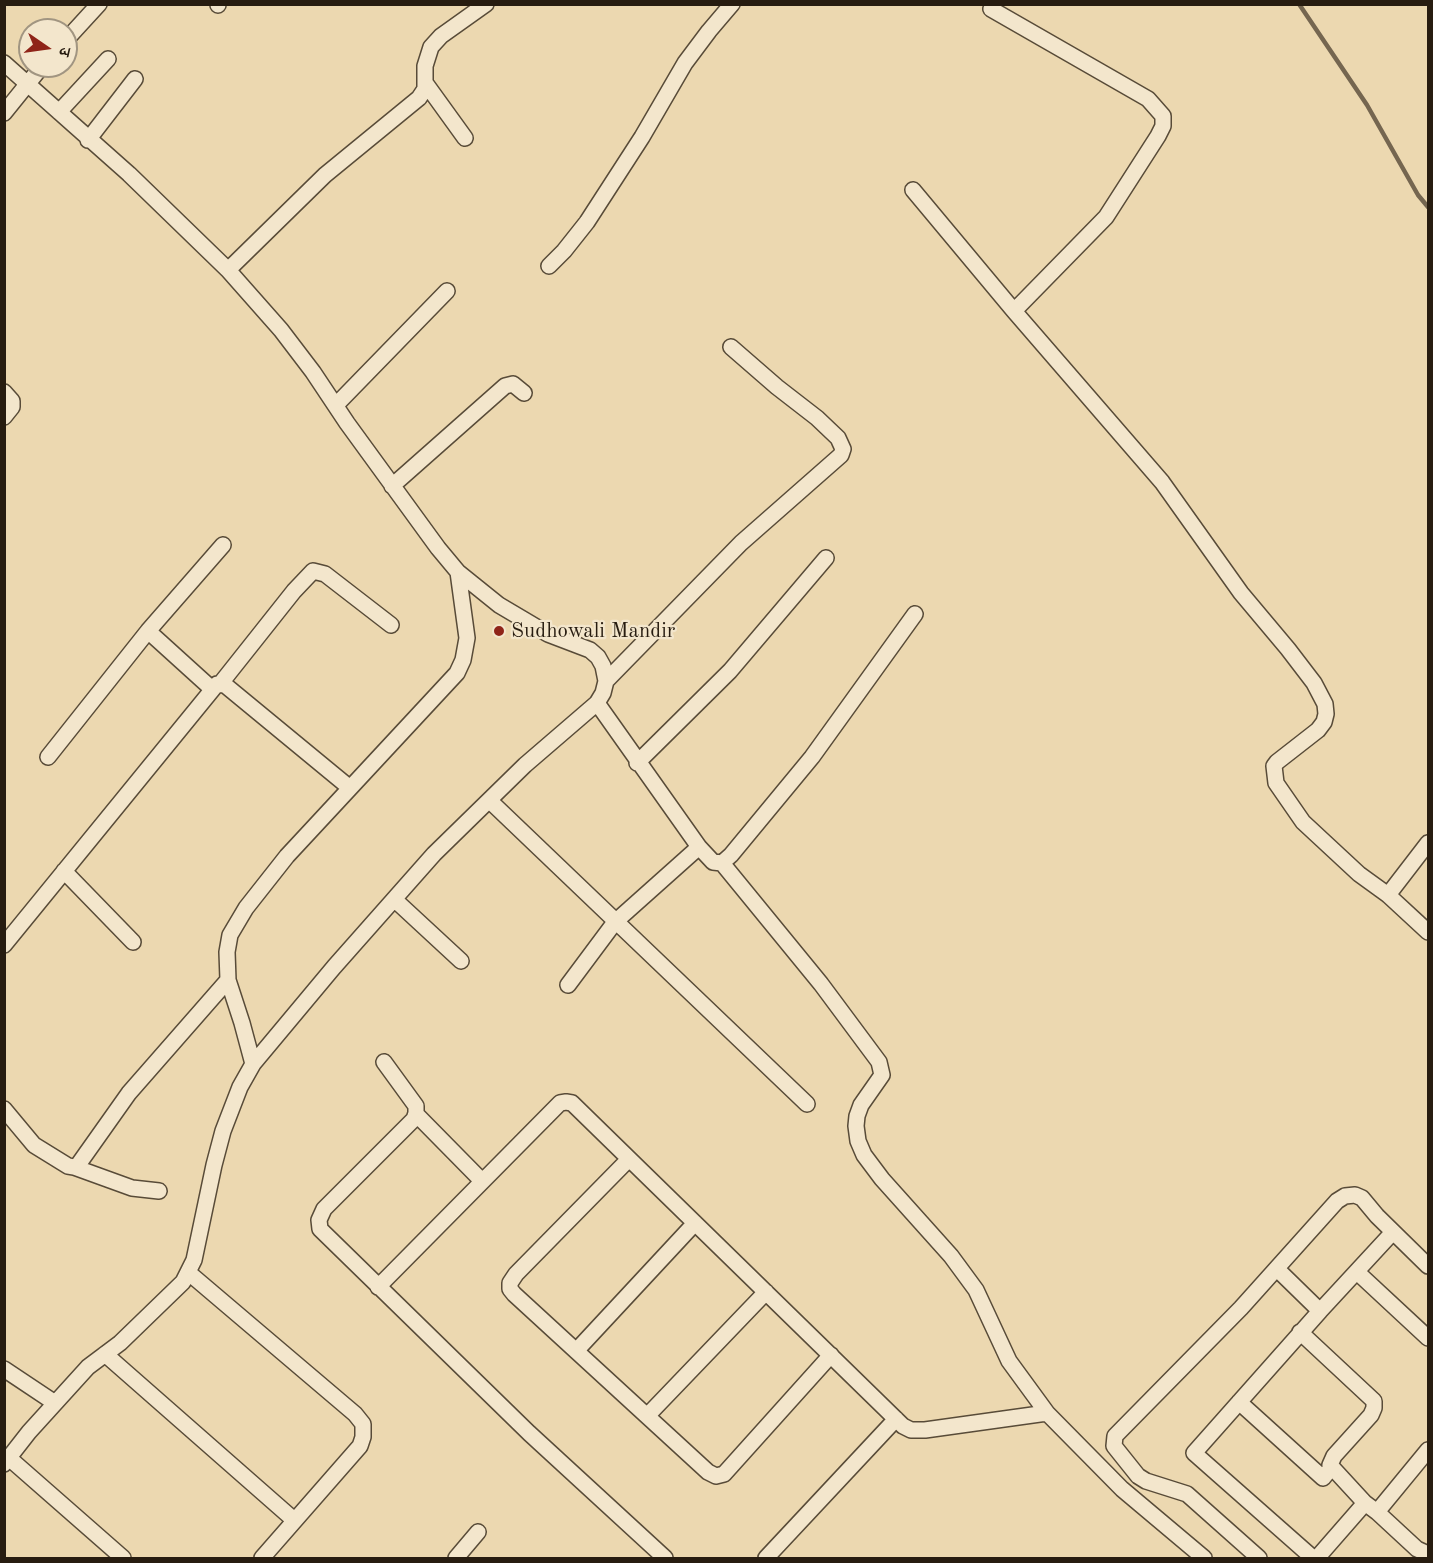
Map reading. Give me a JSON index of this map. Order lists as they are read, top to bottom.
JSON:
{
  "places": ["Sudhowali Mandir"],
  "north": "right"
}
